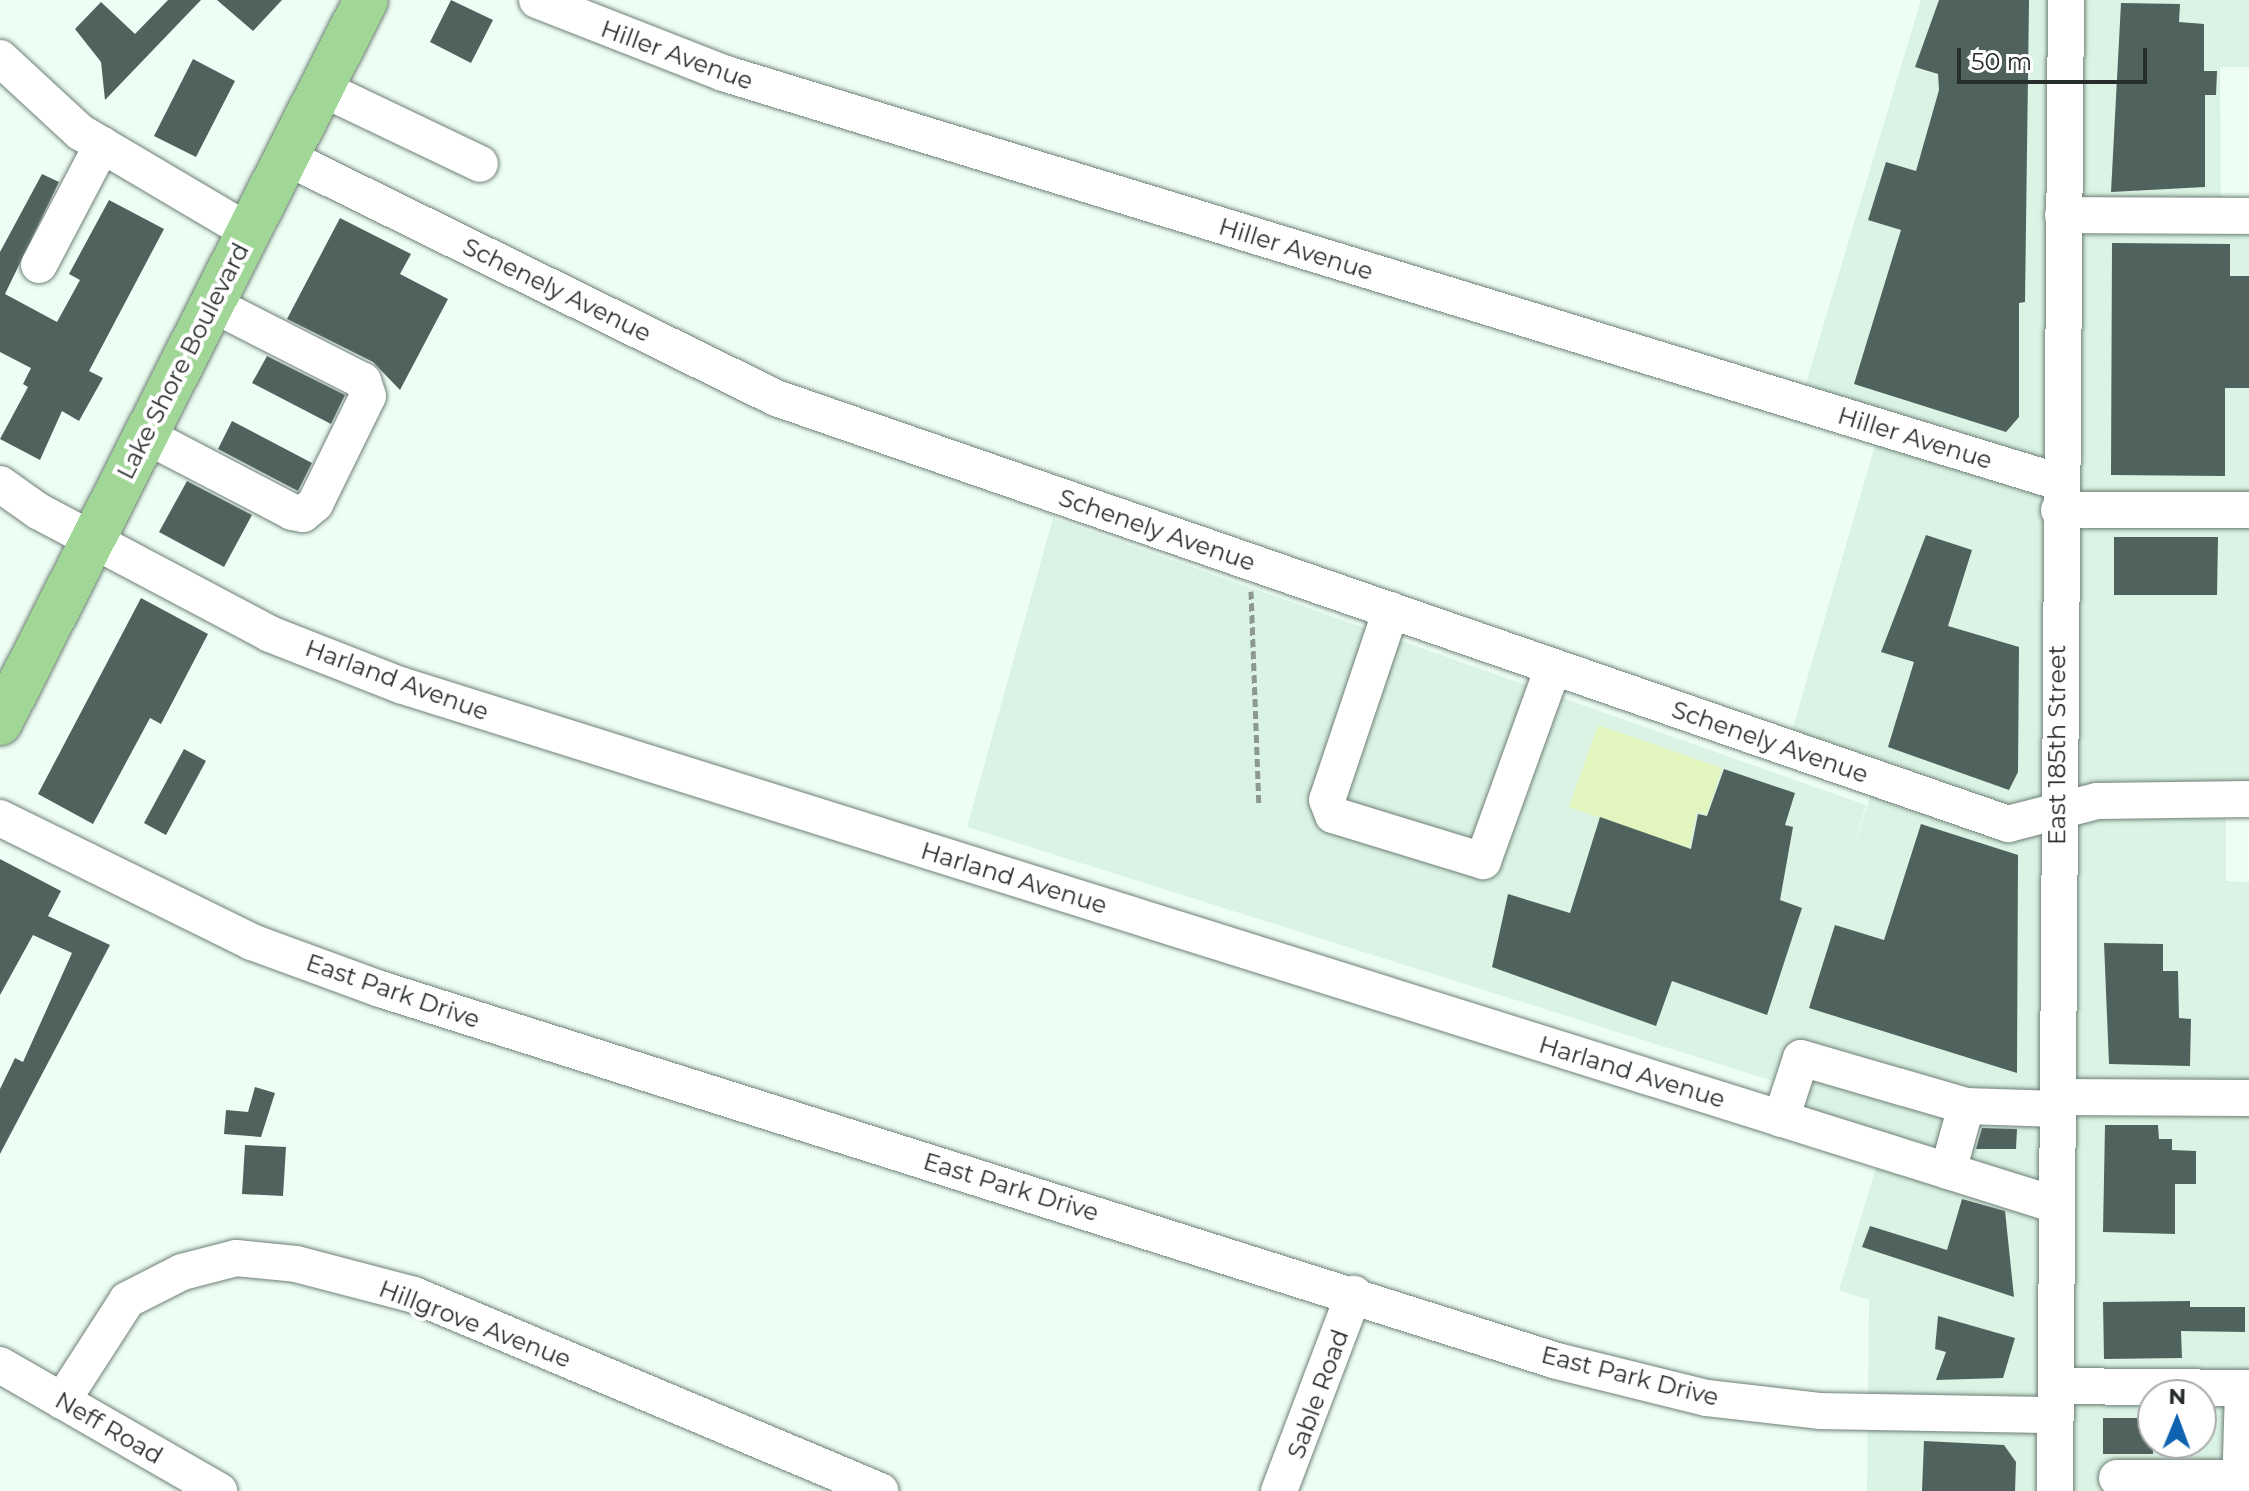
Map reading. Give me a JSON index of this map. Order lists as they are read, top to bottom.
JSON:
{
  "streets": {
    "main road": ["Lake Shore Boulevard"],
    "street": [
      "Hiller Avenue",
      "Schenely Avenue",
      "Harland Avenue",
      "East 185th Street",
      "East Park Drive",
      "Hillgrove Avenue",
      "Sable Road",
      "Neff Road"
    ]
  },
  "crossings": [
    ["Hiller Avenue", "East 185th Street"],
    ["Schenely Avenue", "Lake Shore Boulevard"],
    ["Schenely Avenue", "East 185th Street"],
    ["Lake Shore Boulevard", "Harland Avenue"],
    ["Harland Avenue", "East 185th Street"],
    ["East 185th Street", "East Park Drive"],
    ["East Park Drive", "Sable Road"],
    ["Hillgrove Avenue", "Neff Road"]
  ],
  "scale_bar": "50 m",
  "north": "top"
}
